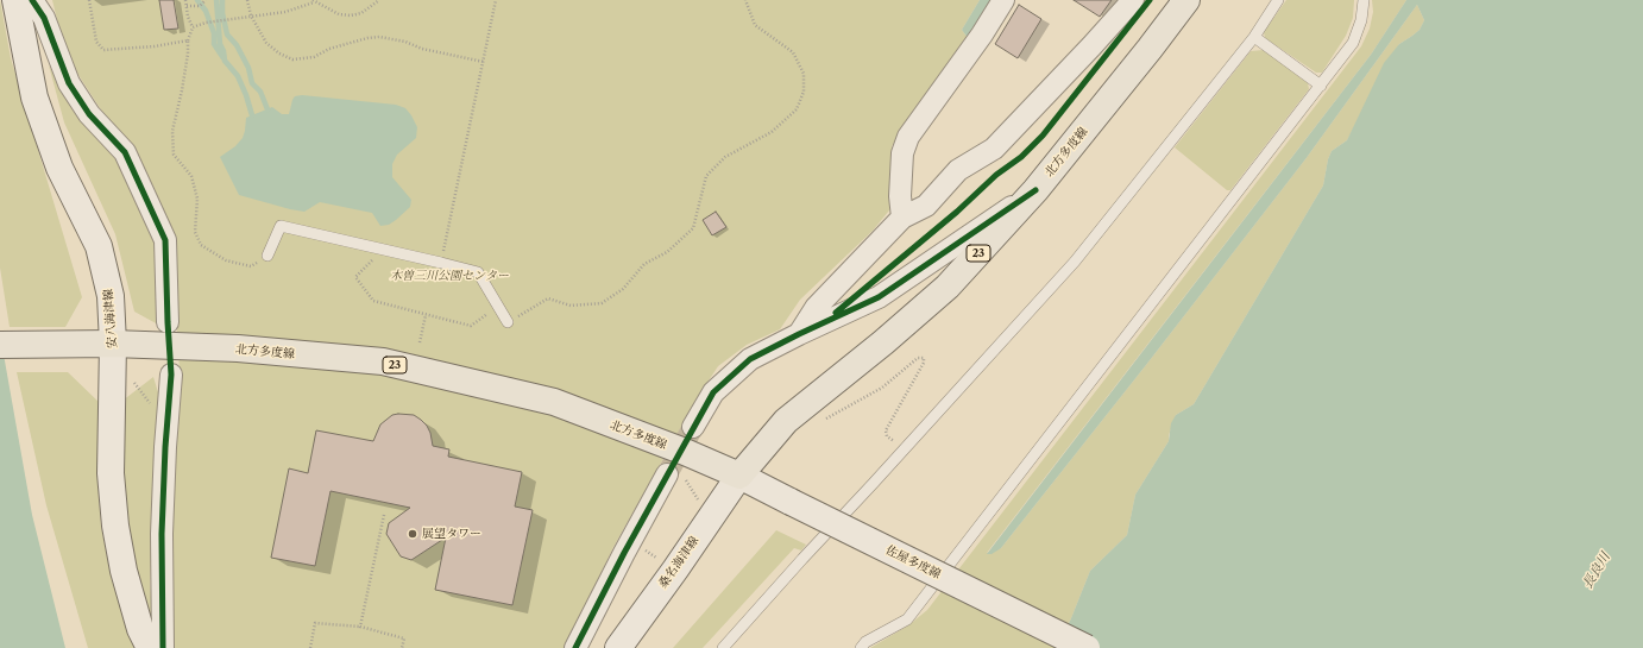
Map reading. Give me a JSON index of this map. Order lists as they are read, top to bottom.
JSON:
{
  "streets": {
    "main road": [
      "北方多度線",
      "23",
      "安八海津線",
      "桑名海津線",
      "佐屋多度線"
    ]
  },
  "crossings": [
    ["北方多度線", "安八海津線"],
    ["北方多度線", "桑名海津線"],
    ["北方多度線", "佐屋多度線"],
    ["桑名海津線", "佐屋多度線"]
  ],
  "water": ["長良川"],
  "parks": ["木曽三川公園センター"],
  "places": ["展望タワー"]
}
